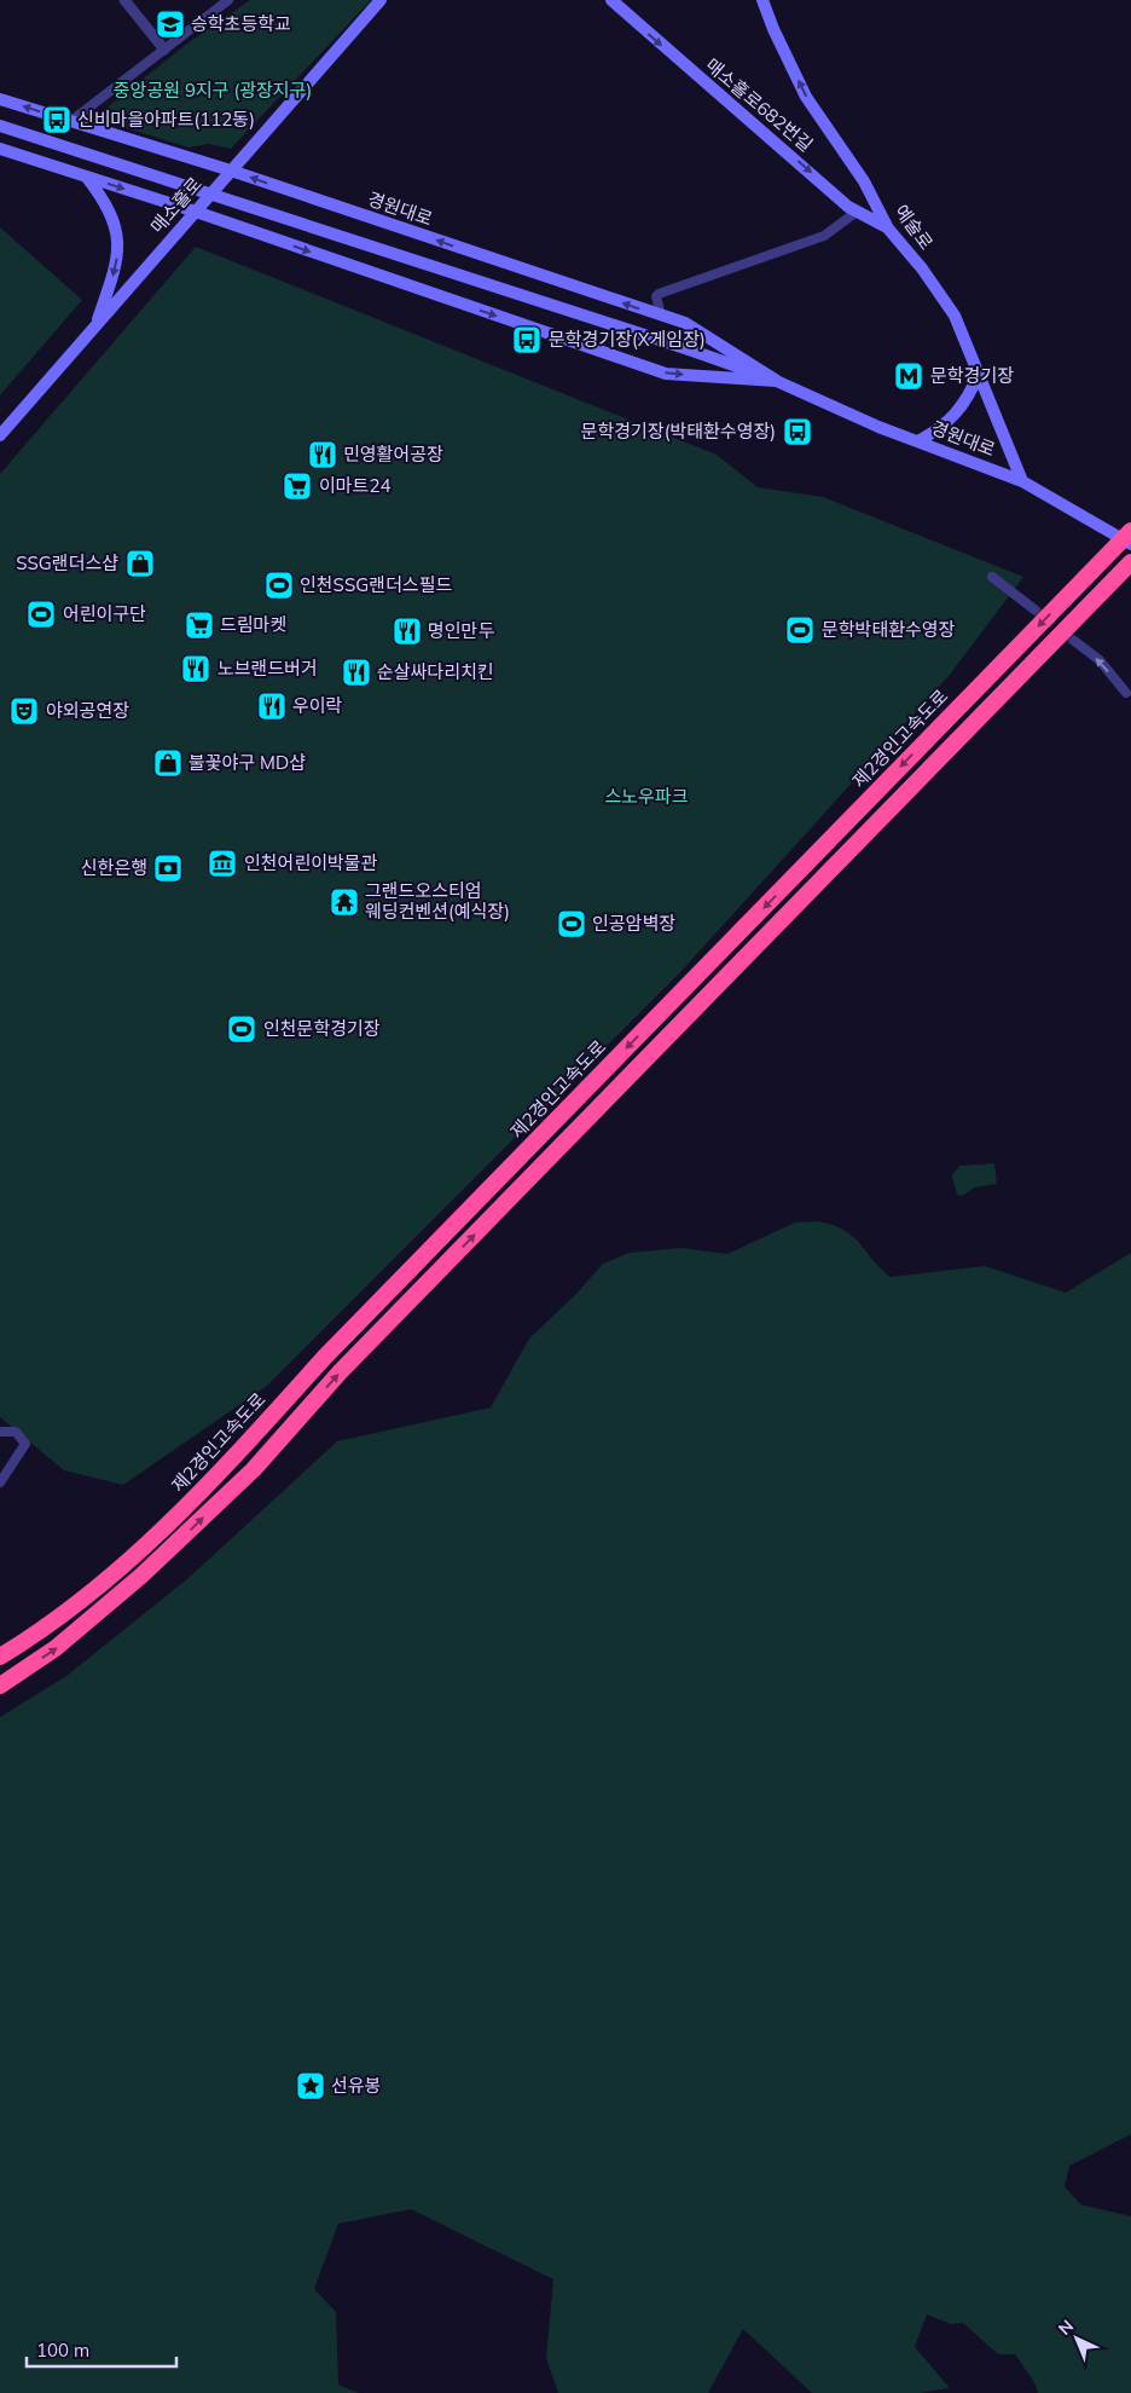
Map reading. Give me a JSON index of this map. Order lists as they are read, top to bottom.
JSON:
{
  "streets": {
    "highway": ["제2경인고속도로"],
    "main road": [
      "매소홀로682번길",
      "매소홀로",
      "경원대로",
      "예술로"
    ]
  },
  "crossings": [
    ["매소홀로682번길", "예술로"],
    ["매소홀로", "경원대로"],
    ["경원대로", "예술로"]
  ],
  "one_way": ["매소홀로682번길", "예술로"],
  "parks": ["중앙공원 9지구 (광장지구)", "스노우파크"],
  "places": {
    "school or university": ["승학초등학교"],
    "bus stop": ["신비마을아파트(112동)", "문학경기장(X게임장)", "문학경기장(박태환수영장)"],
    "metro station": ["문학경기장"],
    "restaurant": [
      "민영활어공장",
      "명인만두",
      "노브랜드버거",
      "순살싸다리치킨",
      "우이락"
    ],
    "supermarket": ["이마트24", "드림마켓"],
    "shop": ["SSG랜더스샵", "불꽃야구 MD샵"],
    "sports": [
      "인천SSG랜더스필드",
      "어린이구단",
      "문학박태환수영장",
      "인공암벽장",
      "인천문학경기장"
    ],
    "theatre": ["야외공연장"],
    "museum": ["인천어린이박물관"],
    "bank": ["신한은행"],
    "temple": ["그랜드오스티엄 웨딩컨벤션(예식장)"],
    "place": ["선유봉"]
  },
  "scale_bar": "100 m",
  "north": "top left"
}
